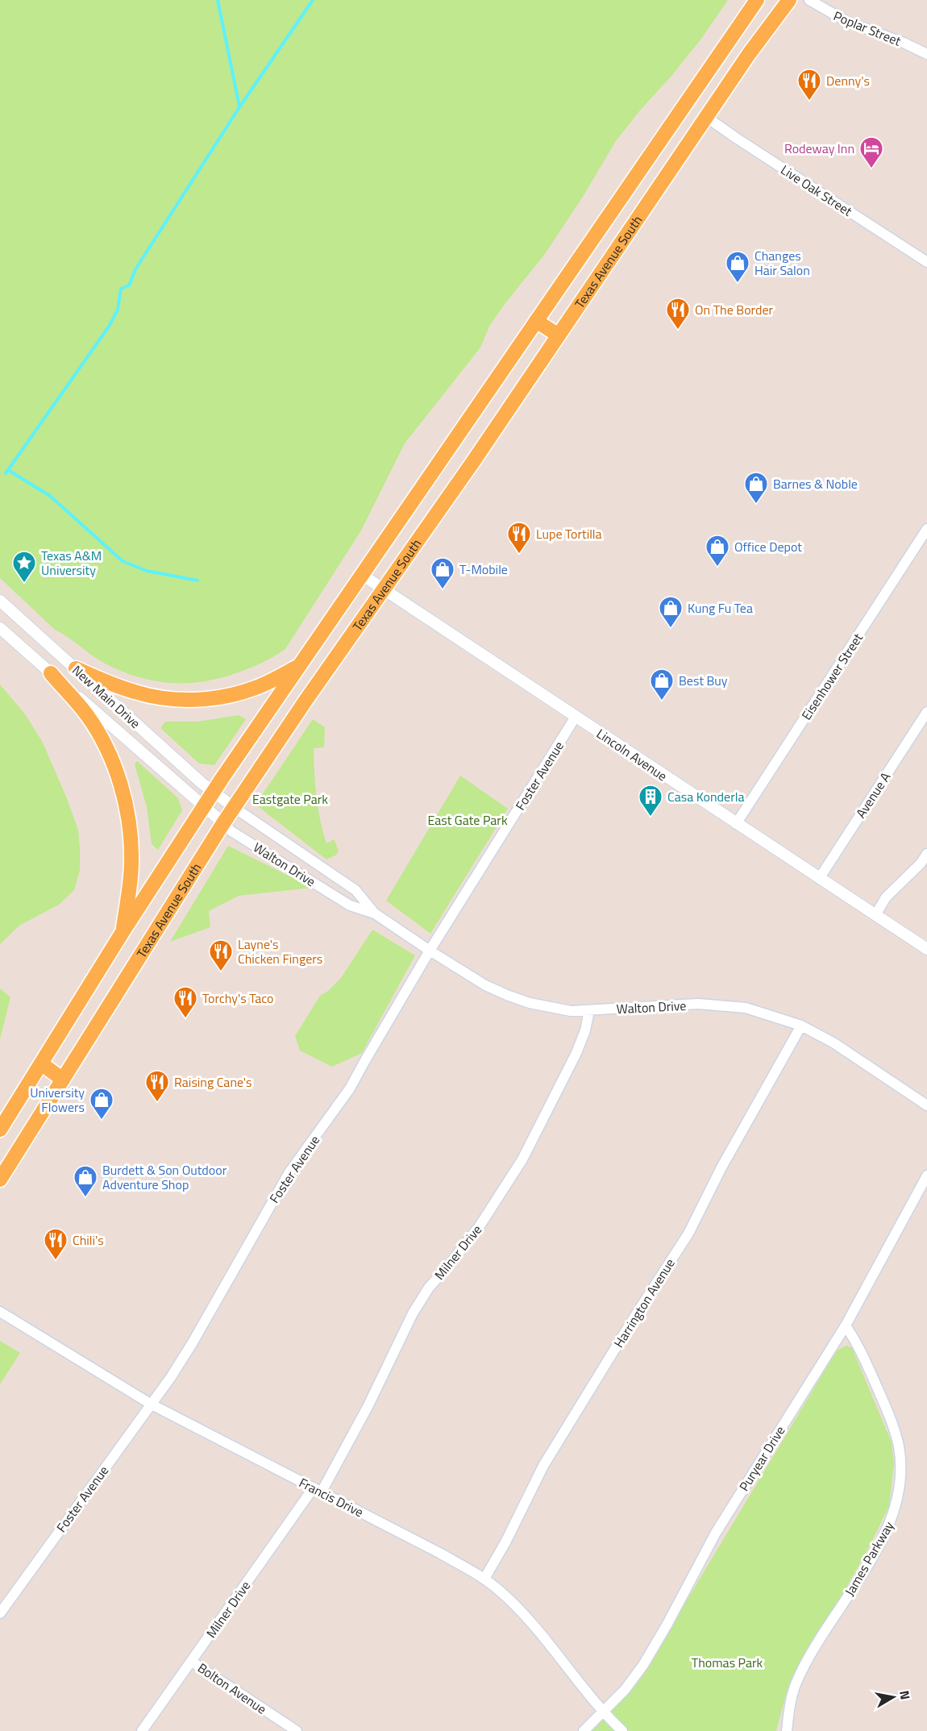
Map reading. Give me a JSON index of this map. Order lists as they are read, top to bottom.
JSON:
{
  "streets": {
    "main road": ["Texas Avenue South"],
    "street": [
      "Poplar Street",
      "Live Oak Street",
      "Eisenhower Street",
      "New Main Drive",
      "Lincoln Avenue",
      "Foster Avenue",
      "Avenue A",
      "Walton Drive",
      "Milner Drive",
      "Harrington Avenue",
      "Puryear Drive",
      "Francis Drive",
      "James Parkway",
      "Bolton Avenue"
    ]
  },
  "crossings": [
    ["Live Oak Street", "Texas Avenue South"],
    ["Texas Avenue South", "New Main Drive"],
    ["Texas Avenue South", "Lincoln Avenue"],
    ["Texas Avenue South", "Walton Drive"],
    ["Eisenhower Street", "Lincoln Avenue"],
    ["New Main Drive", "Walton Drive"],
    ["Lincoln Avenue", "Foster Avenue"],
    ["Lincoln Avenue", "Avenue A"],
    ["Foster Avenue", "Walton Drive"],
    ["Foster Avenue", "Francis Drive"],
    ["Walton Drive", "Milner Drive"],
    ["Walton Drive", "Harrington Avenue"],
    ["Milner Drive", "Francis Drive"],
    ["Milner Drive", "Bolton Avenue"],
    ["Harrington Avenue", "Francis Drive"],
    ["Puryear Drive", "Francis Drive"],
    ["Puryear Drive", "James Parkway"]
  ],
  "parks": ["Eastgate Park", "East Gate Park", "Thomas Park"],
  "places": {
    "restaurant": [
      "Denny's",
      "On The Border",
      "Lupe Tortilla",
      "Layne's Chicken Fingers",
      "Torchy's Taco",
      "Raising Cane's",
      "Chili's"
    ],
    "hotel": ["Rodeway Inn"],
    "shop": [
      "Changes Hair Salon",
      "Barnes & Noble",
      "Office Depot",
      "T-Mobile",
      "Kung Fu Tea",
      "Best Buy",
      "University Flowers",
      "Burdett & Son Outdoor Adventure Shop"
    ],
    "place": ["Texas A&M University"],
    "building": ["Casa Konderla"]
  },
  "north": "right"
}
